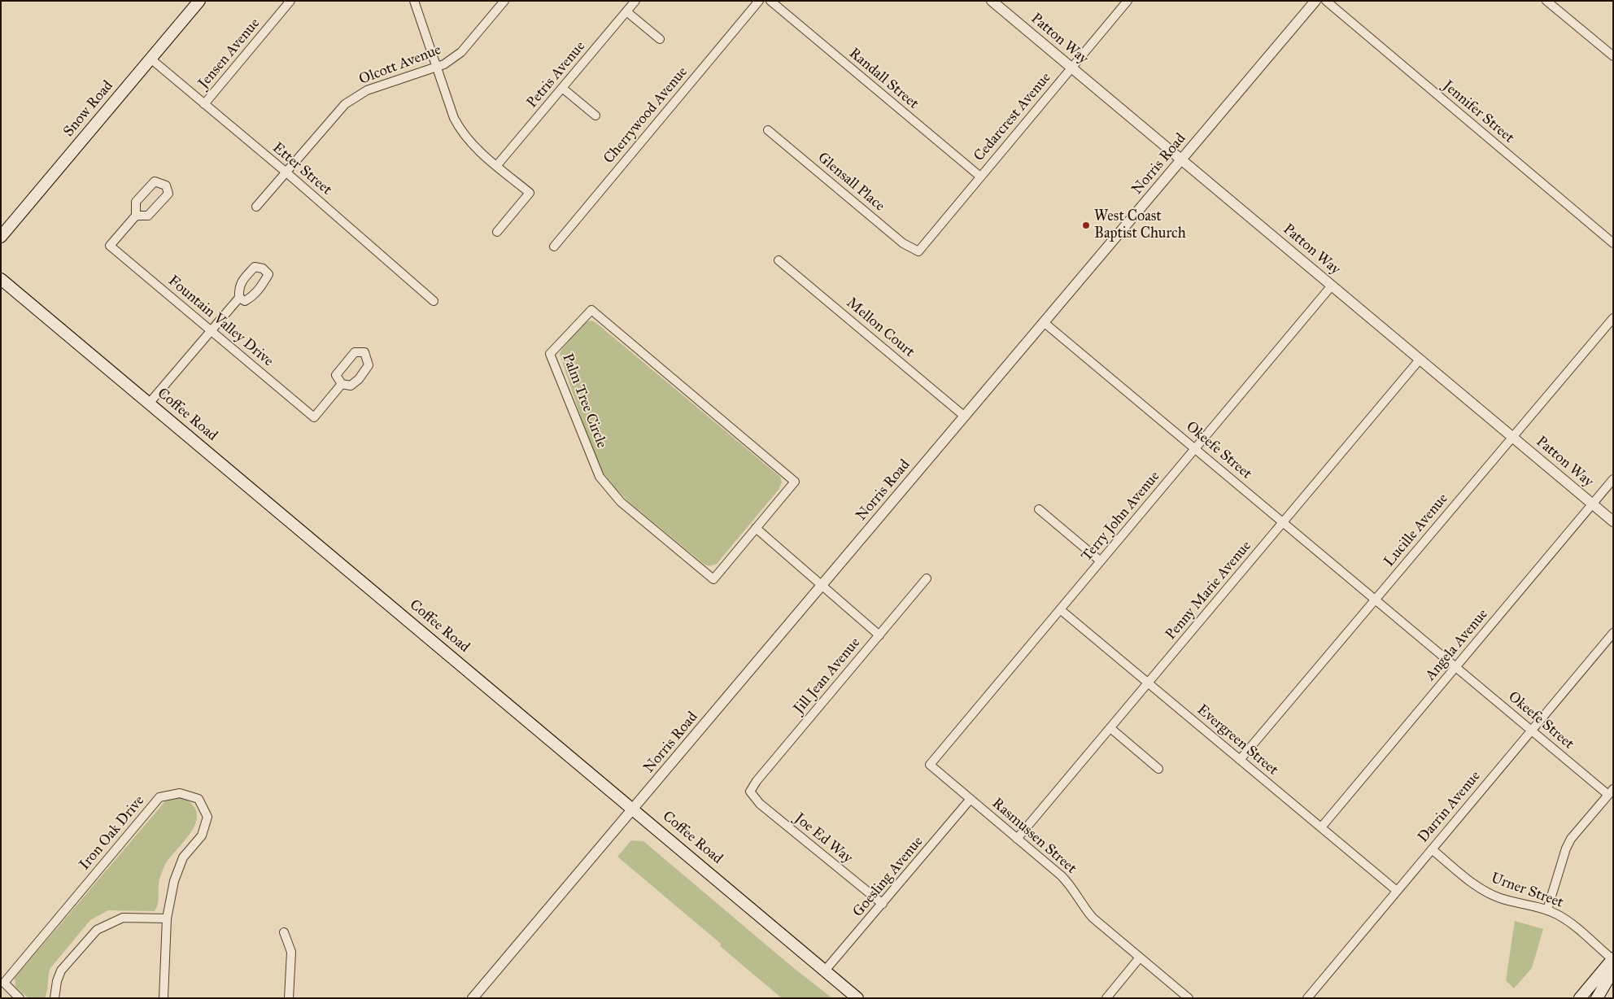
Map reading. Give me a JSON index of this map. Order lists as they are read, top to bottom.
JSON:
{
  "streets": {
    "main road": ["Snow Road", "Coffee Road"],
    "street": [
      "Patton Way",
      "Jensen Avenue",
      "Olcott Avenue",
      "Petris Avenue",
      "Randall Street",
      "Jennifer Street",
      "Cherrywood Avenue",
      "Cedarcrest Avenue",
      "Norris Road",
      "Etter Street",
      "Glensall Place",
      "Fountain Valley Drive",
      "Mellon Court",
      "Palm Tree Circle",
      "Okeefe Street",
      "Terry John Avenue",
      "Lucille Avenue",
      "Penny Marie Avenue",
      "Angela Avenue",
      "Jill Jean Avenue",
      "Evergreen Street",
      "Darrin Avenue",
      "Iron Oak Drive",
      "Rasmussen Street",
      "Joe Ed Way",
      "Goesling Avenue",
      "Urner Street"
    ]
  },
  "crossings": [
    ["Patton Way", "Cedarcrest Avenue"],
    ["Patton Way", "Norris Road"],
    ["Patton Way", "Terry John Avenue"],
    ["Patton Way", "Lucille Avenue"],
    ["Patton Way", "Penny Marie Avenue"],
    ["Patton Way", "Angela Avenue"],
    ["Jensen Avenue", "Etter Street"],
    ["Olcott Avenue", "Etter Street"],
    ["Randall Street", "Cedarcrest Avenue"],
    ["Snow Road", "Etter Street"],
    ["Cedarcrest Avenue", "Glensall Place"],
    ["Norris Road", "Mellon Court"],
    ["Norris Road", "Coffee Road"],
    ["Norris Road", "Okeefe Street"],
    ["Coffee Road", "Goesling Avenue"],
    ["Okeefe Street", "Terry John Avenue"],
    ["Okeefe Street", "Lucille Avenue"],
    ["Okeefe Street", "Penny Marie Avenue"],
    ["Okeefe Street", "Angela Avenue"],
    ["Okeefe Street", "Darrin Avenue"],
    ["Terry John Avenue", "Evergreen Street"],
    ["Terry John Avenue", "Rasmussen Street"],
    ["Lucille Avenue", "Evergreen Street"],
    ["Penny Marie Avenue", "Evergreen Street"],
    ["Penny Marie Avenue", "Rasmussen Street"],
    ["Angela Avenue", "Evergreen Street"],
    ["Jill Jean Avenue", "Joe Ed Way"],
    ["Evergreen Street", "Darrin Avenue"],
    ["Darrin Avenue", "Urner Street"],
    ["Rasmussen Street", "Goesling Avenue"],
    ["Joe Ed Way", "Goesling Avenue"]
  ],
  "places": ["West Coast Baptist Church"]
}
